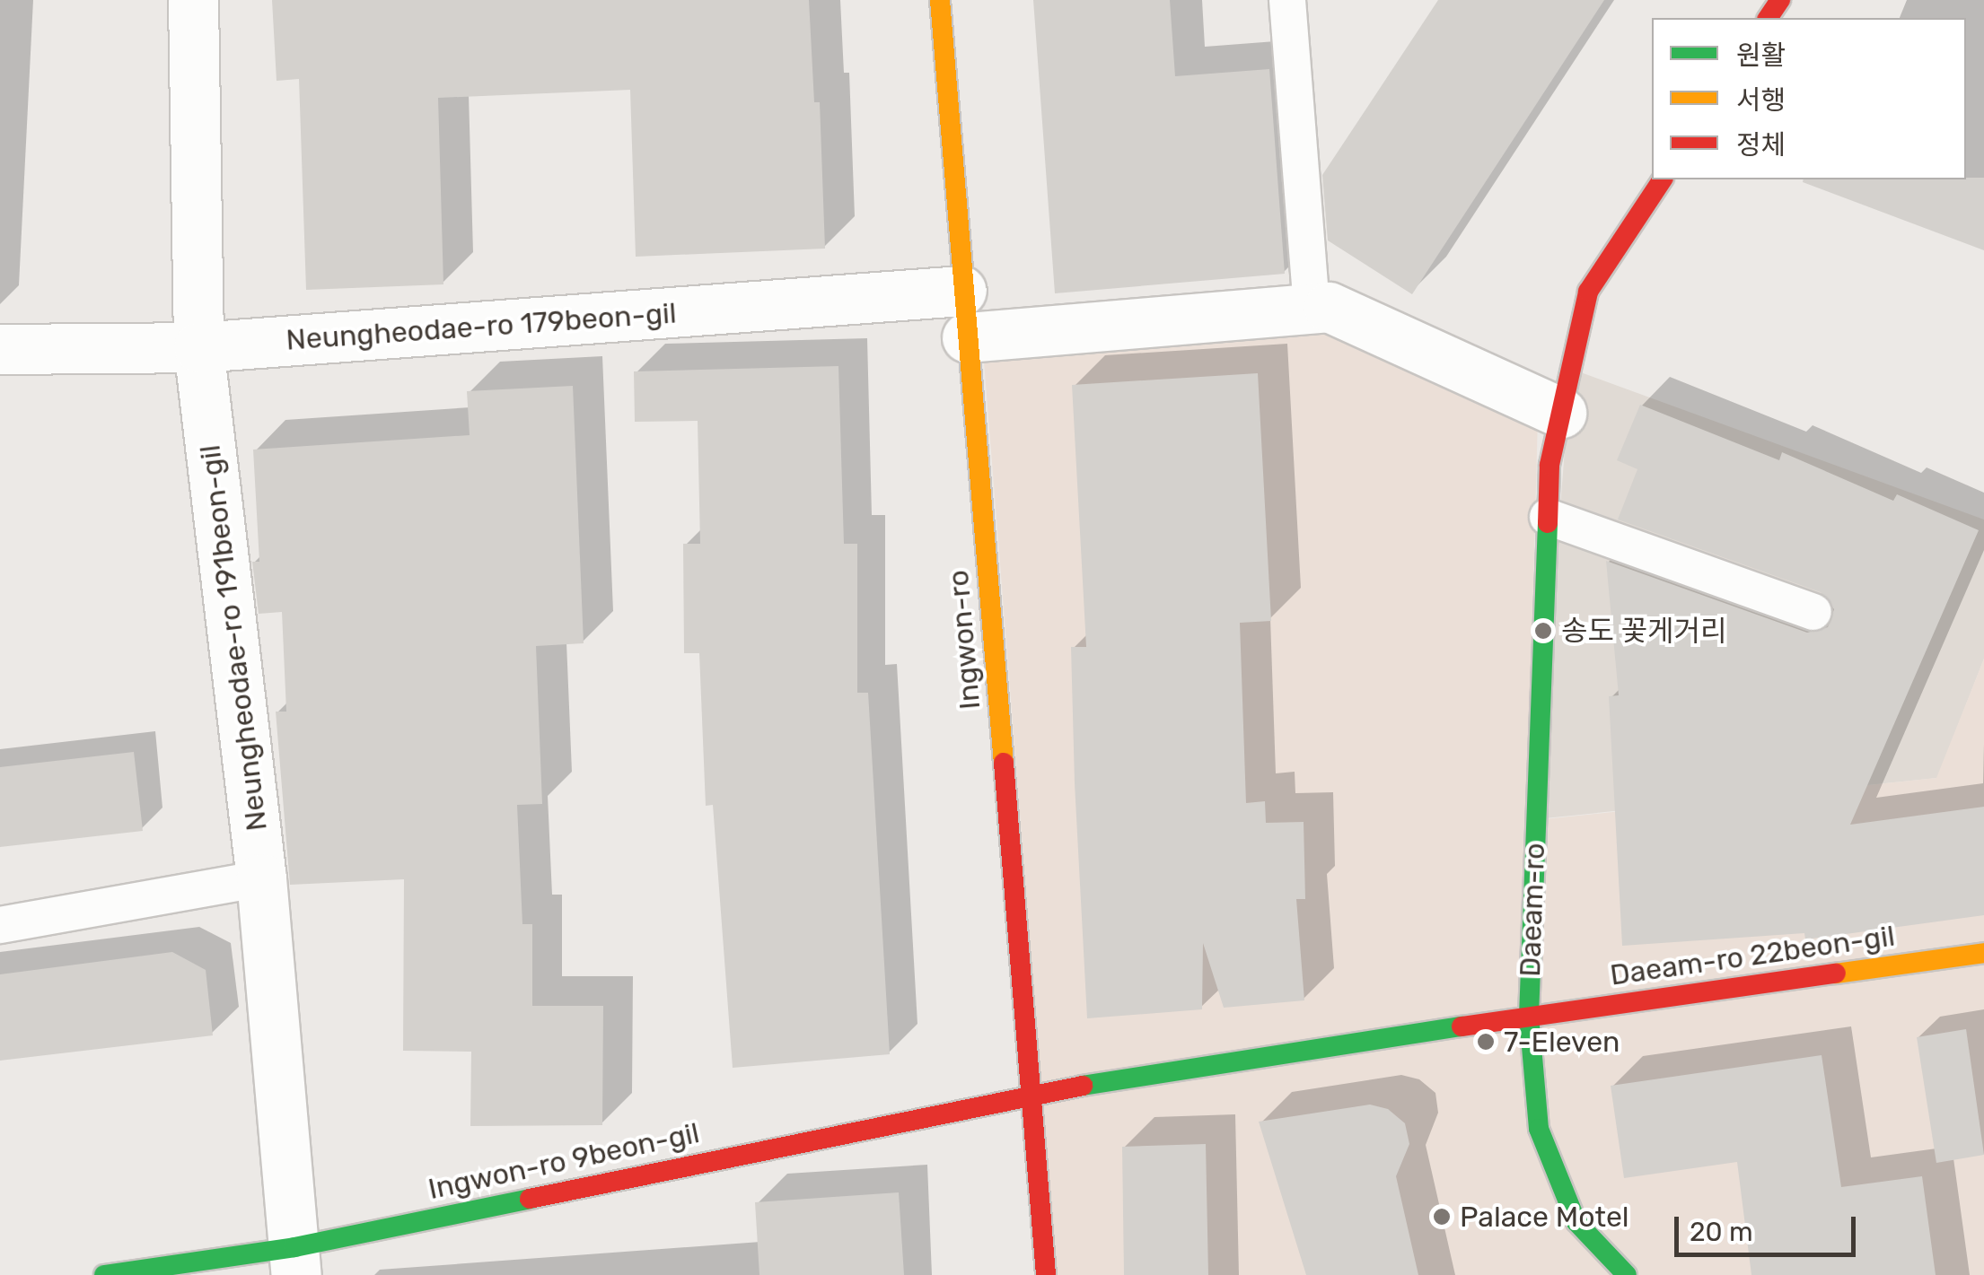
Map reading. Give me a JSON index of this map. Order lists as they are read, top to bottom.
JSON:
{
  "streets": {
    "street": [
      "Neungheodae-ro 179beon-gil",
      "Neungheodae-ro 191beon-gil",
      "Ingwon-ro",
      "Daeam-ro",
      "Daeam-ro 22beon-gil",
      "Ingwon-ro 9beon-gil"
    ]
  },
  "crossings": [
    ["Neungheodae-ro 179beon-gil", "Neungheodae-ro 191beon-gil"],
    ["Neungheodae-ro 179beon-gil", "Ingwon-ro"],
    ["Neungheodae-ro 179beon-gil", "Daeam-ro"],
    ["Neungheodae-ro 191beon-gil", "Ingwon-ro 9beon-gil"],
    ["Ingwon-ro", "Daeam-ro 22beon-gil"],
    ["Ingwon-ro", "Ingwon-ro 9beon-gil"],
    ["Daeam-ro", "Daeam-ro 22beon-gil"],
    ["Daeam-ro 22beon-gil", "Ingwon-ro 9beon-gil"]
  ],
  "places": ["송도 꽃게거리", "7-Eleven", "Palace Motel"],
  "legend": ["원활", "서행", "정체"],
  "scale_bar": "20 m"
}
